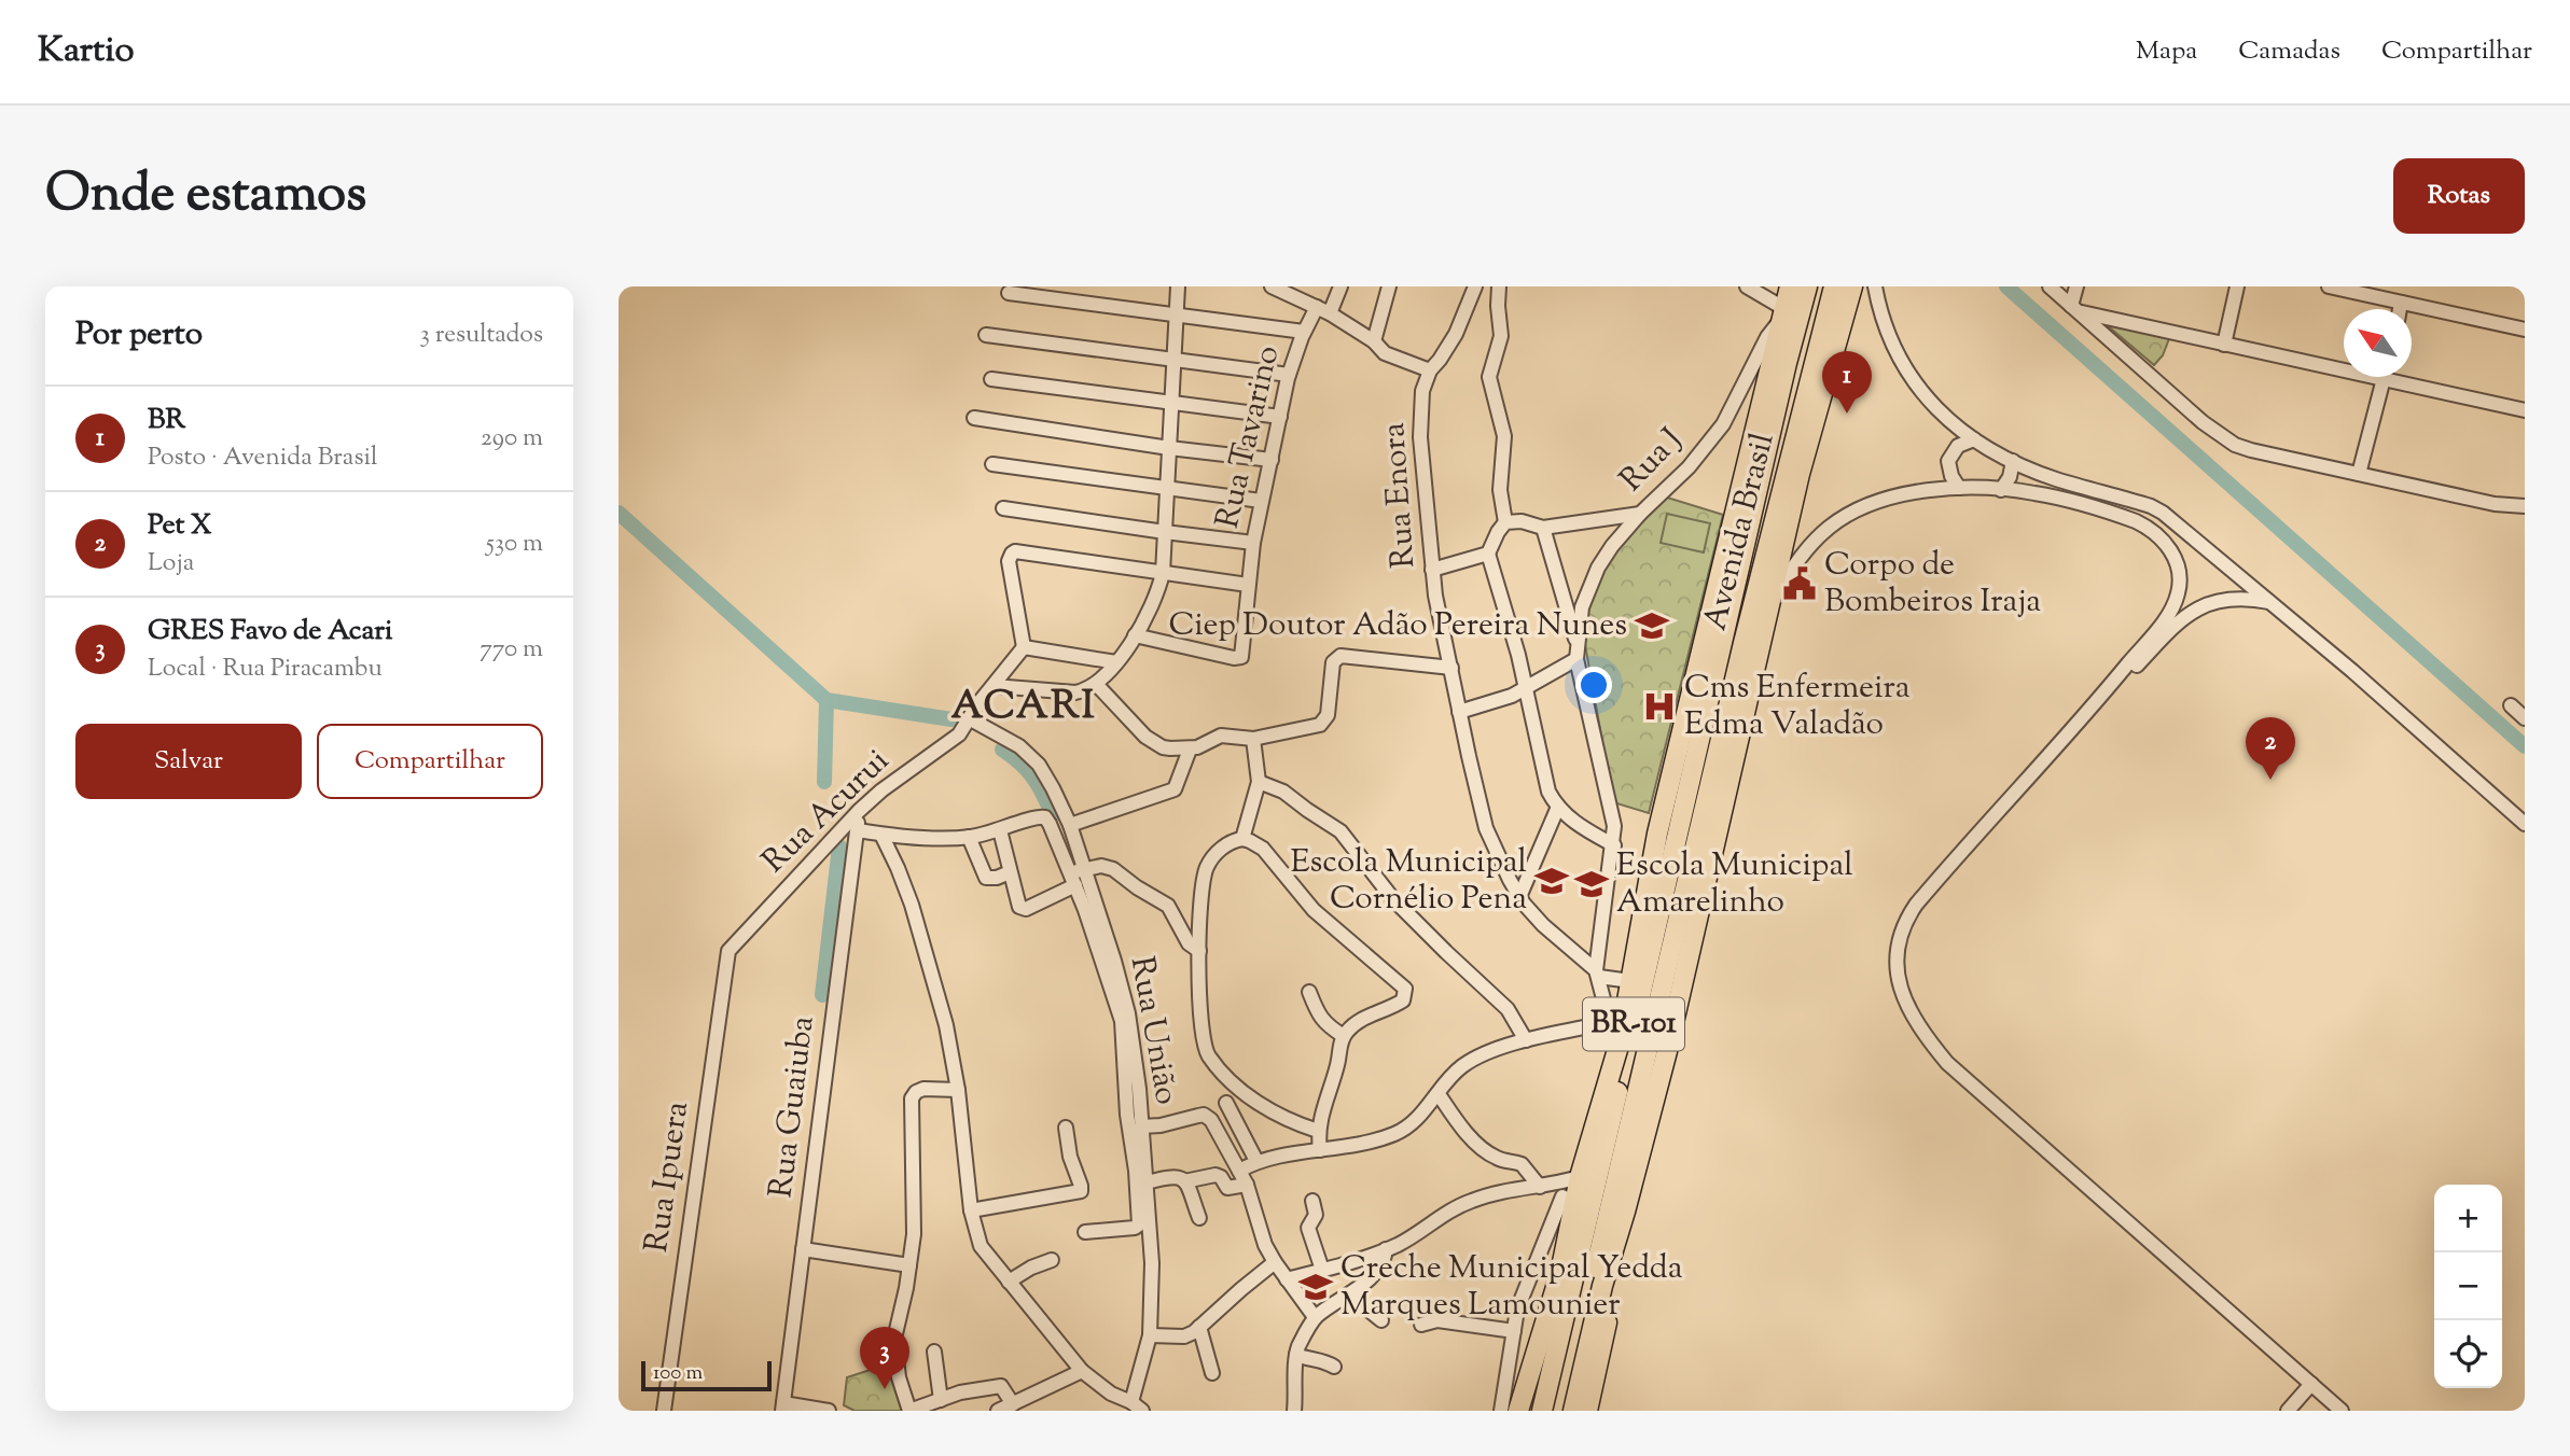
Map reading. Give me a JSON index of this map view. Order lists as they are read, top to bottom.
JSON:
{
  "streets": {
    "highway": ["Avenida Brasil", "BR-101"],
    "street": [
      "Rua Tavarino",
      "Rua J",
      "Rua Enora",
      "Rua Acurui",
      "Rua União",
      "Rua Guaiuba",
      "Rua Ipuera"
    ]
  },
  "crossings": [
    ["Rua J", "Rua Enora"],
    ["Rua J", "Avenida Brasil"],
    ["Rua Acurui", "Rua União"],
    ["Rua Acurui", "Rua Guaiuba"],
    ["Rua Acurui", "Rua Ipuera"]
  ],
  "districts": ["ACARI"],
  "places": {
    "public building": ["Corpo de Bombeiros Iraja"],
    "school or university": [
      "Ciep Doutor Adão Pereira Nunes",
      "Escola Municipal Cornélio Pena",
      "Escola Municipal Amarelinho",
      "Creche Municipal Yedda Marques Lamounier"
    ],
    "hospital": ["Cms Enfermeira Edma Valadão"]
  },
  "scale_bar": "100 m",
  "north": "top left",
  "page": {
    "header": "Kartio",
    "nav": ["Mapa", "Camadas", "Compartilhar"],
    "title": "Onde estamos",
    "buttons": [
      "Rotas",
      ["Salvar", "Compartilhar"]
    ],
    "heading": ["Por perto", "3 resultados"],
    "pins": ["1", "2", "3"],
    "list": [
      {
        "mark": "1",
        "name": "BR",
        "note": "Posto · Avenida Brasil",
        "value": "290 m"
      },
      {
        "mark": "2",
        "name": "Pet X",
        "note": "Loja",
        "value": "530 m"
      },
      {
        "mark": "3",
        "name": "GRES Favo de Acari",
        "note": "Local · Rua Piracambu",
        "value": "770 m"
      }
    ],
    "map_buttons": ["+", "−"],
    "scale": "100 m"
  }
}
